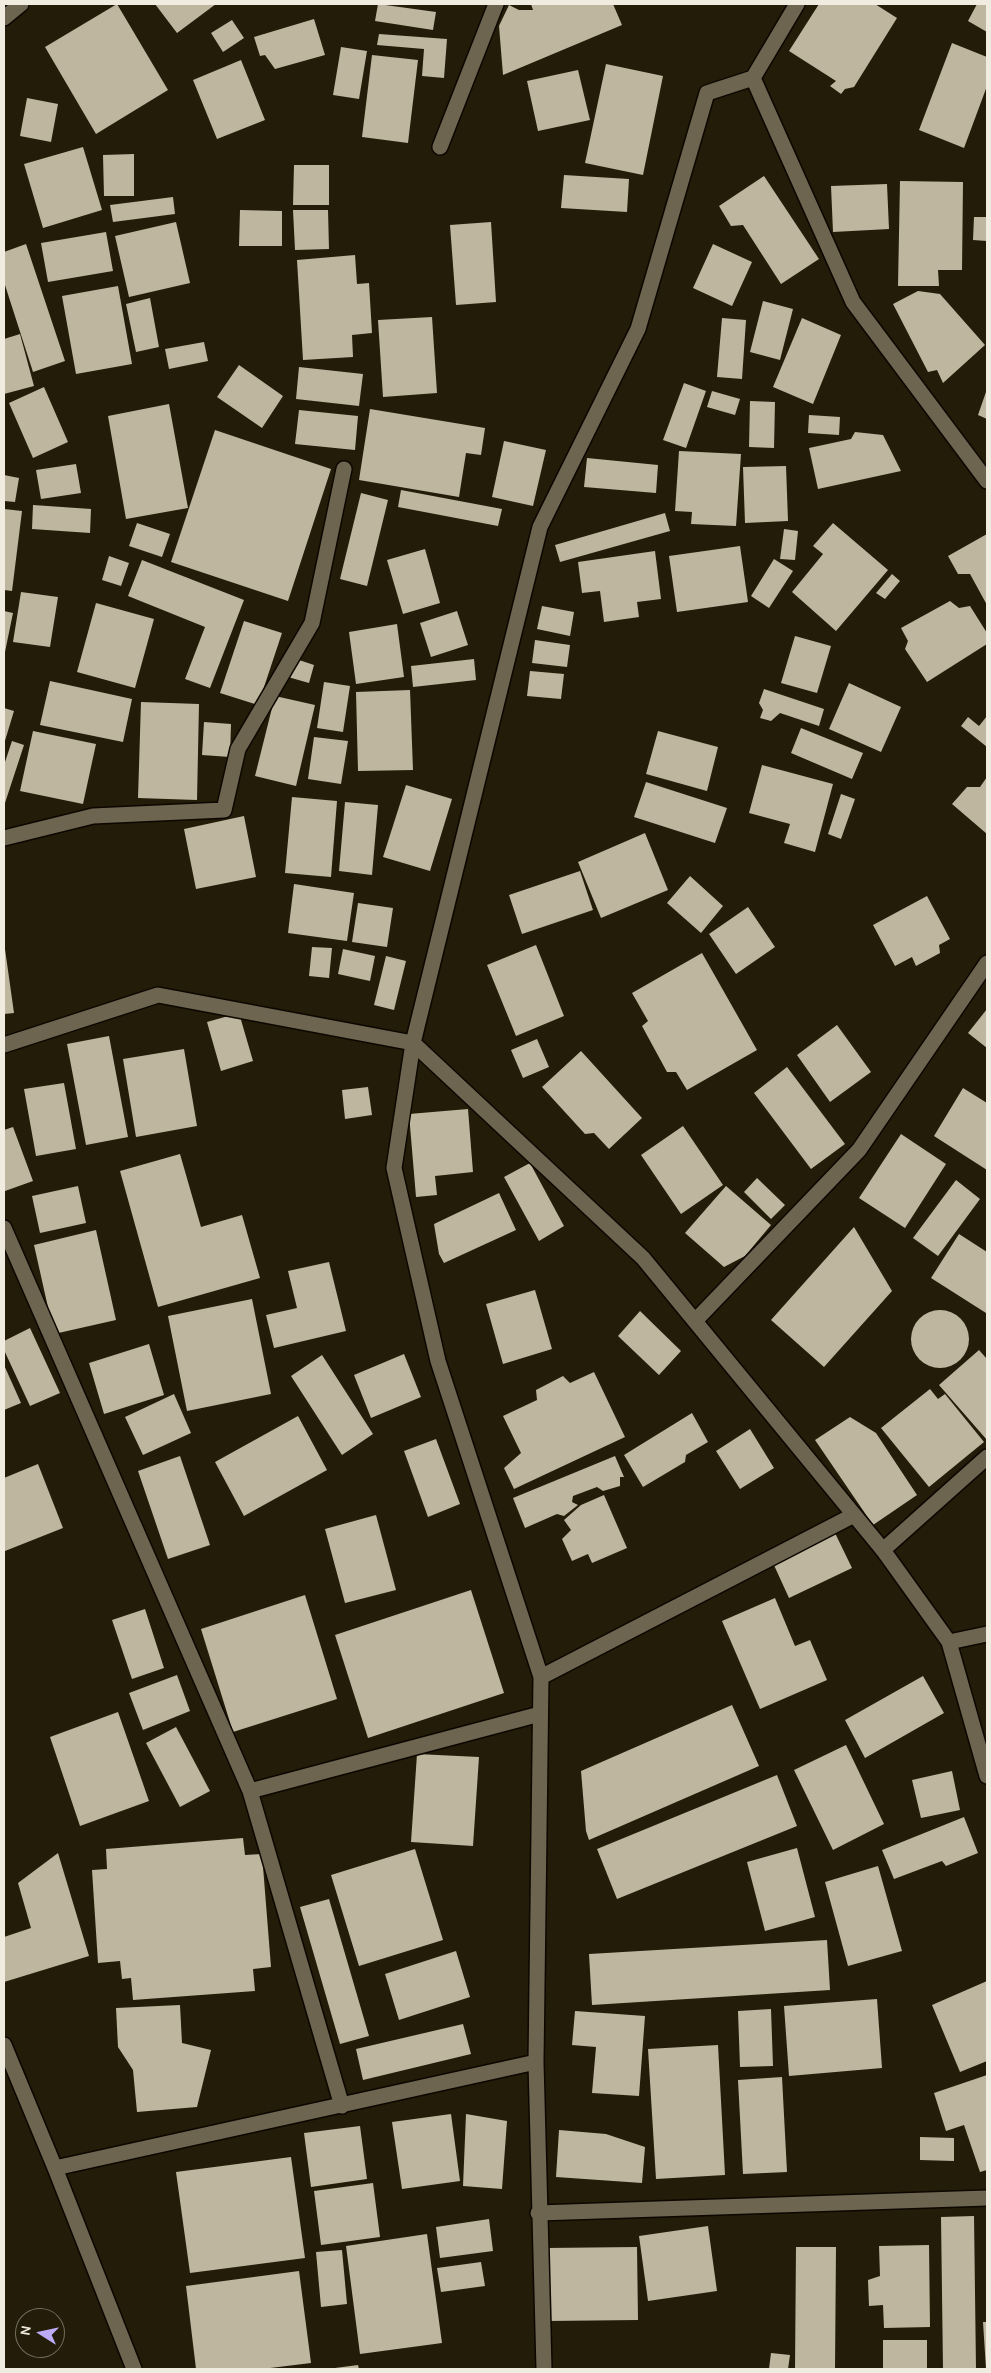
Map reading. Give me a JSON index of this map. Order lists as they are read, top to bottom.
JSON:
{
  "north": "left"
}
